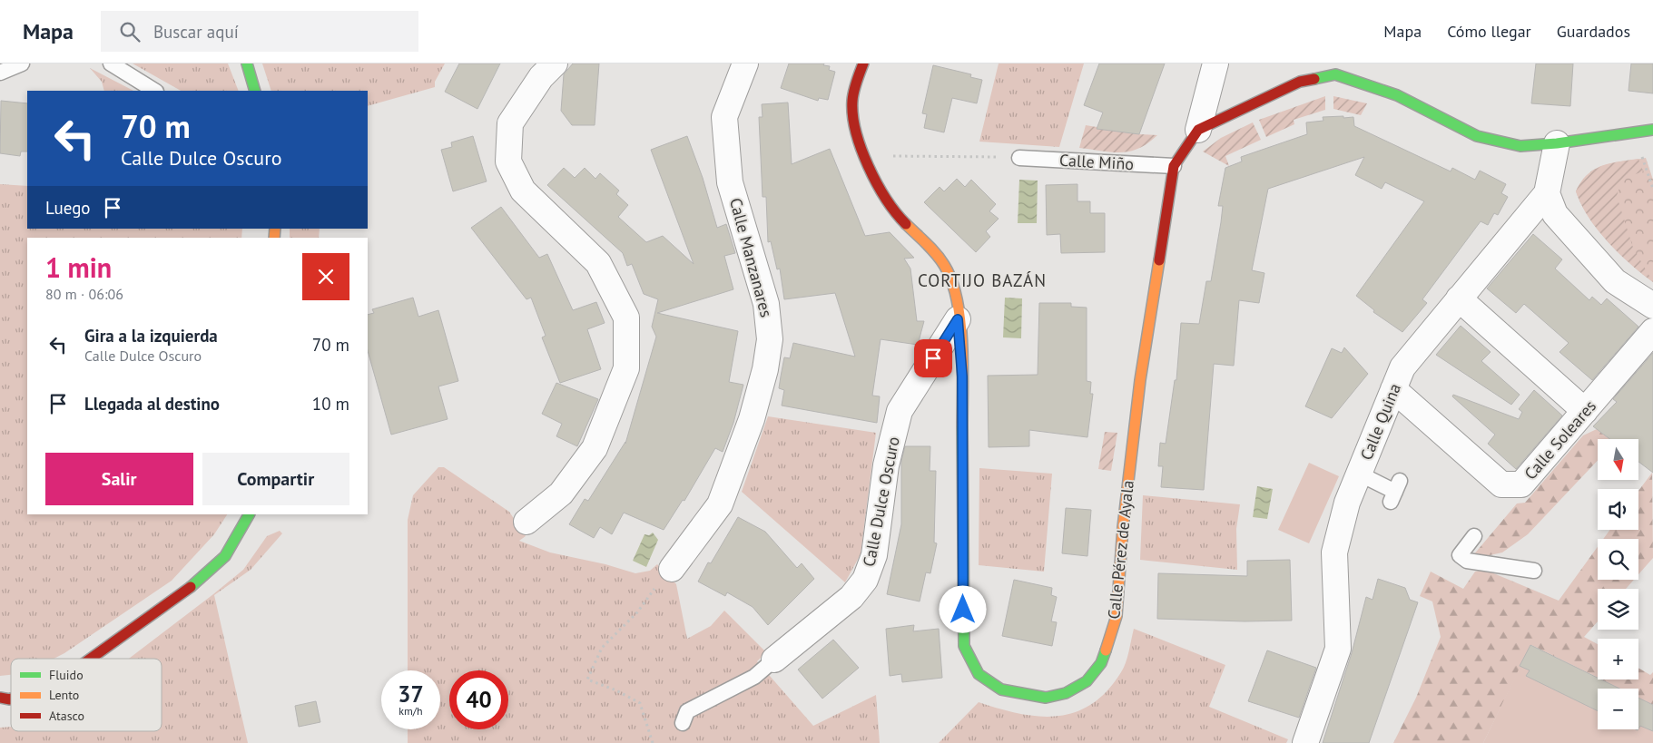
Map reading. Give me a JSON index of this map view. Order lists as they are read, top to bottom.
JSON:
{
  "streets": {
    "street": [
      "Calle Manzanares",
      "Calle Quina",
      "Calle Soleares",
      "Calle Dulce Oscuro",
      "Calle Pérez de Ayala"
    ],
    "lane": ["Calle Miño"]
  },
  "crossings": [
    ["Calle Miño", "Calle Pérez de Ayala"],
    ["Calle Quina", "Calle Soleares"],
    ["Calle Dulce Oscuro", "Calle Pérez de Ayala"]
  ],
  "districts": ["CORTIJO BAZÁN"],
  "legend": ["Fluido", "Lento", "Atasco"],
  "north": "bottom",
  "page": {
    "header": "Mapa",
    "search": "Buscar aquí",
    "nav": ["Mapa", "Cómo llegar", "Guardados"],
    "turn": ["70 m", "Calle Dulce Oscuro"],
    "then": "Luego",
    "heading": ["1 min", "80 m · 06:06"],
    "list": [
      {
        "name": "Gira a la izquierda",
        "note": "Calle Dulce Oscuro",
        "value": "70 m"
      },
      {
        "name": "Llegada al destino",
        "value": "10 m"
      }
    ],
    "map_buttons": ["+", "−"],
    "buttons": ["Salir", "Compartir"],
    "speed": "37 km/h",
    "limit": "40"
  }
}
